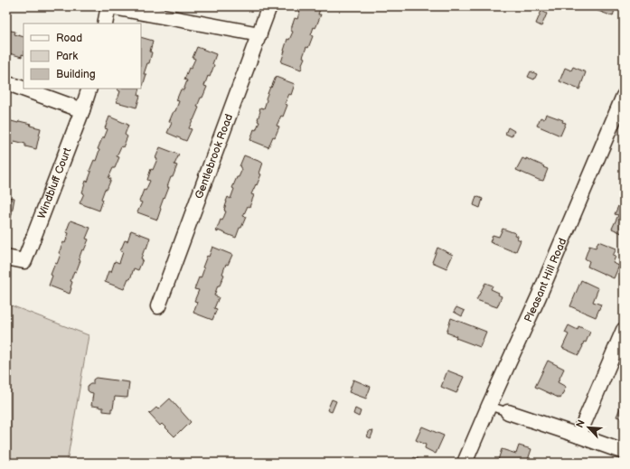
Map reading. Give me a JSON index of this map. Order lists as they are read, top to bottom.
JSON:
{
  "streets": {
    "street": ["Gentlebrook Road", "Windbluff Court", "Pleasant Hill Road"]
  },
  "legend": ["Road", "Park", "Building"],
  "north": "top left"
}
